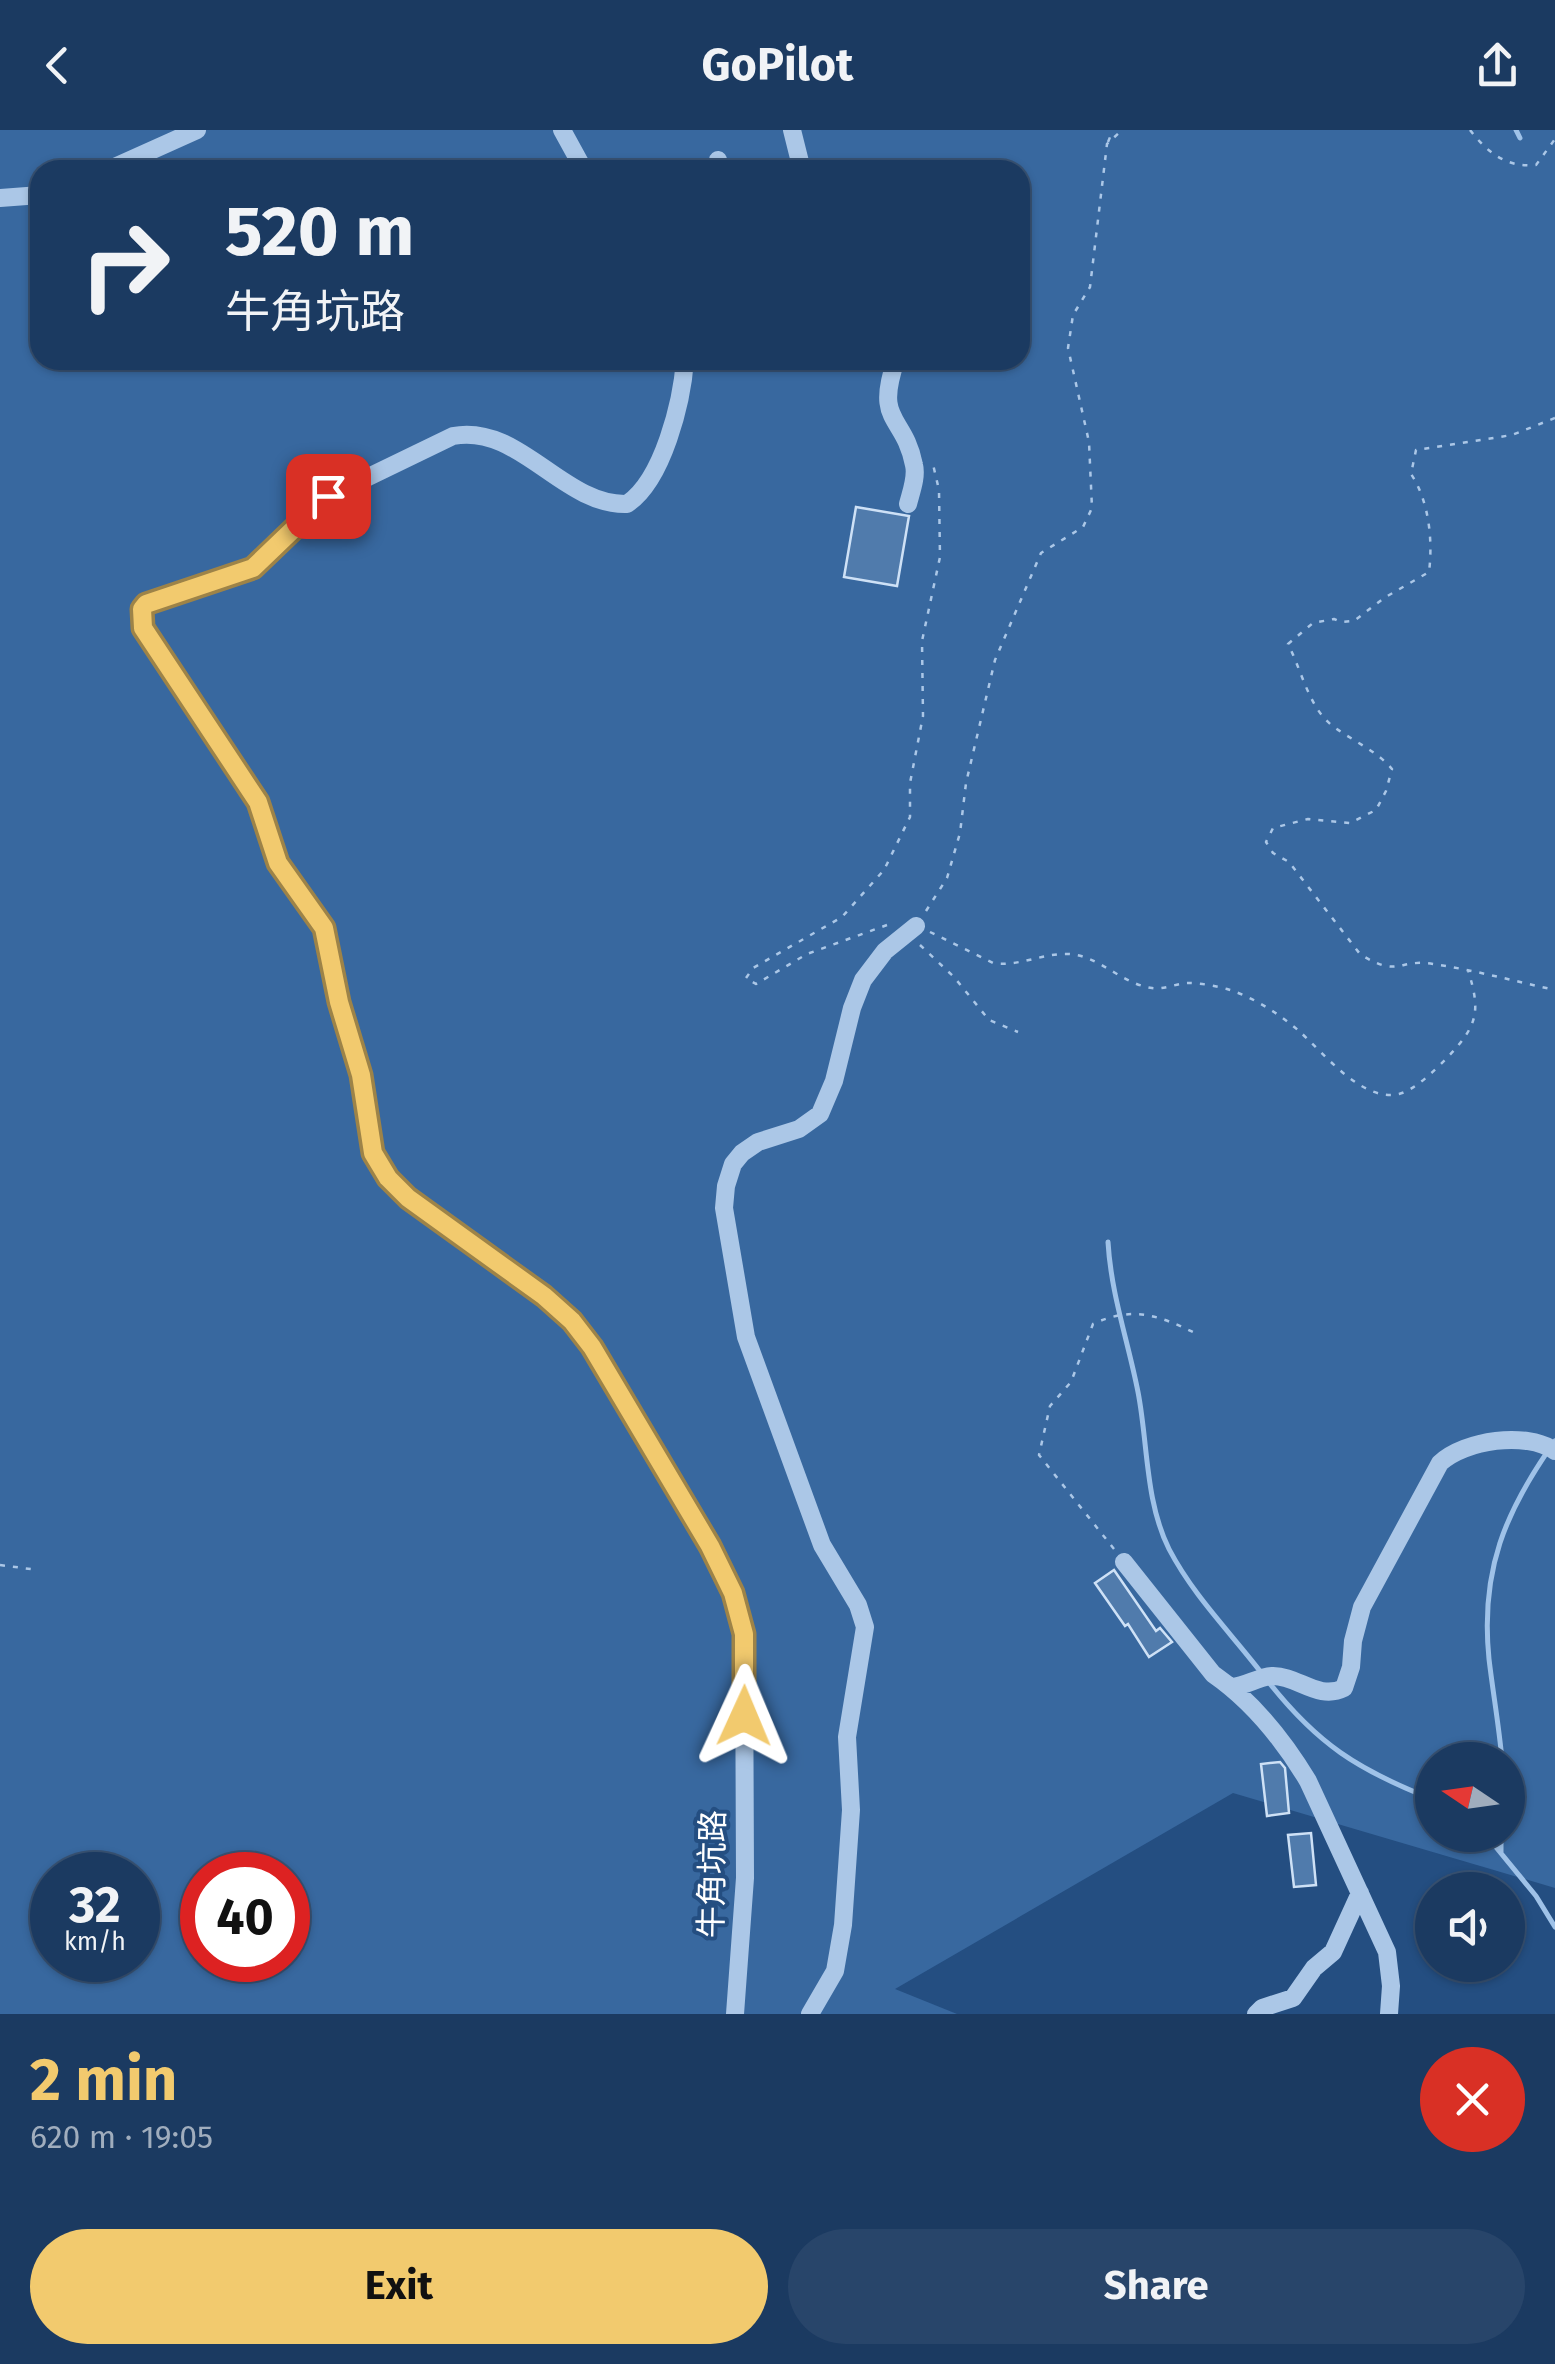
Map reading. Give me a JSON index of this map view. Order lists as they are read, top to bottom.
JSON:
{
  "streets": {
    "street": ["牛角坑路"]
  },
  "north": "left",
  "page": {
    "header": "GoPilot",
    "turn": ["520 m", "牛角坑路"],
    "speed": "32 km/h",
    "limit": "40",
    "heading": ["2 min", "620 m · 19:05"],
    "buttons": ["Exit", "Share"]
  }
}
